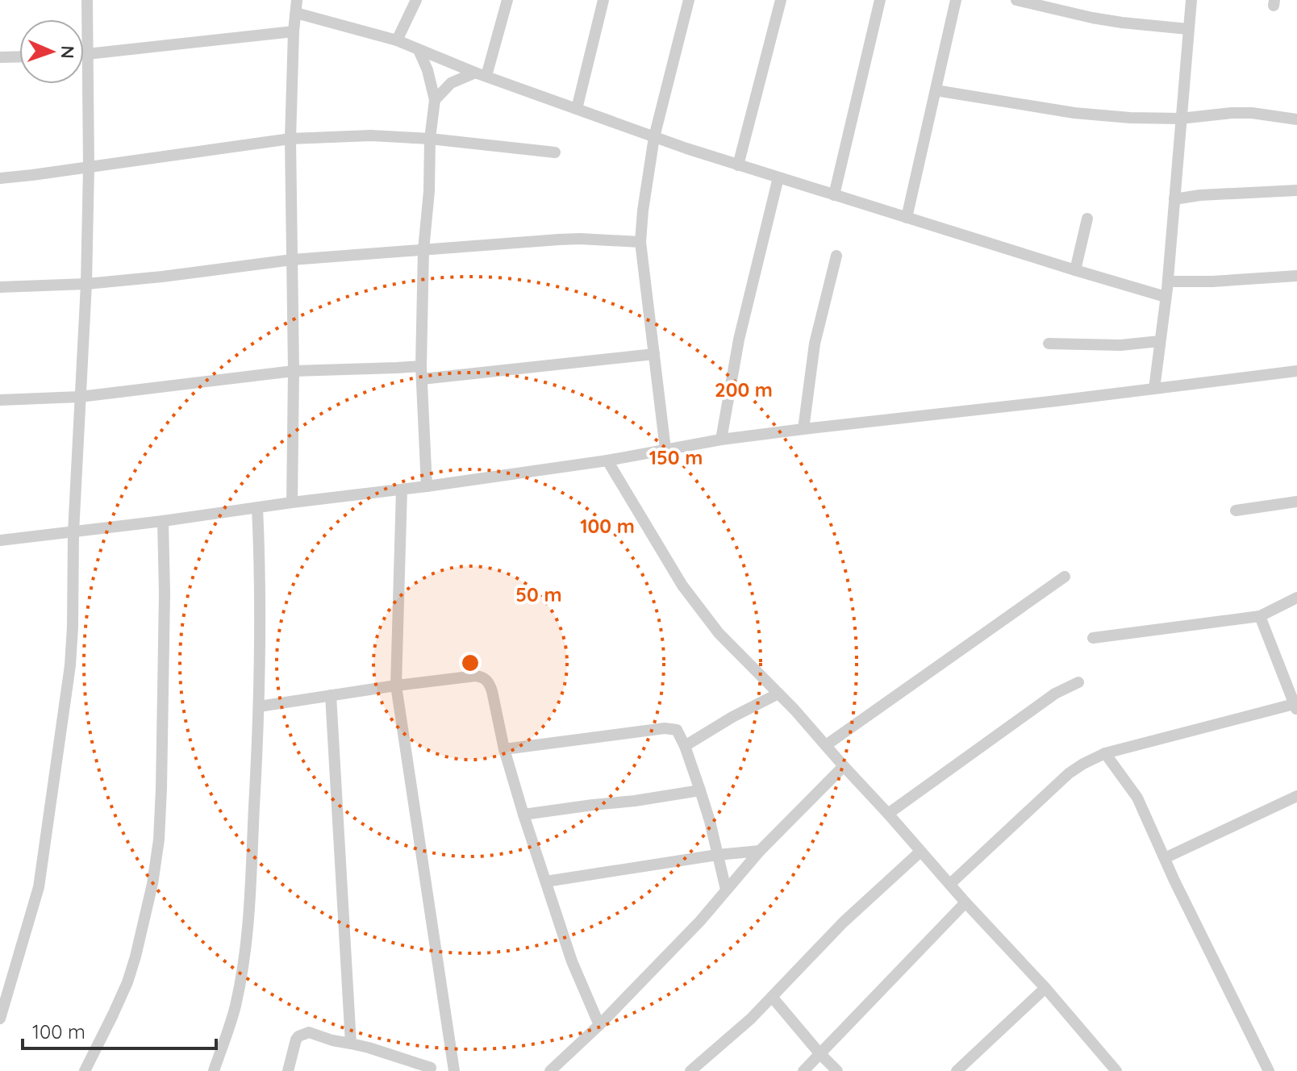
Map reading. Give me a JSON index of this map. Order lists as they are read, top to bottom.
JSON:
{
  "scale_bar": "100 m",
  "north": "right",
  "rings": [
    "200 m",
    "150 m",
    "100 m",
    "50 m"
  ]
}
